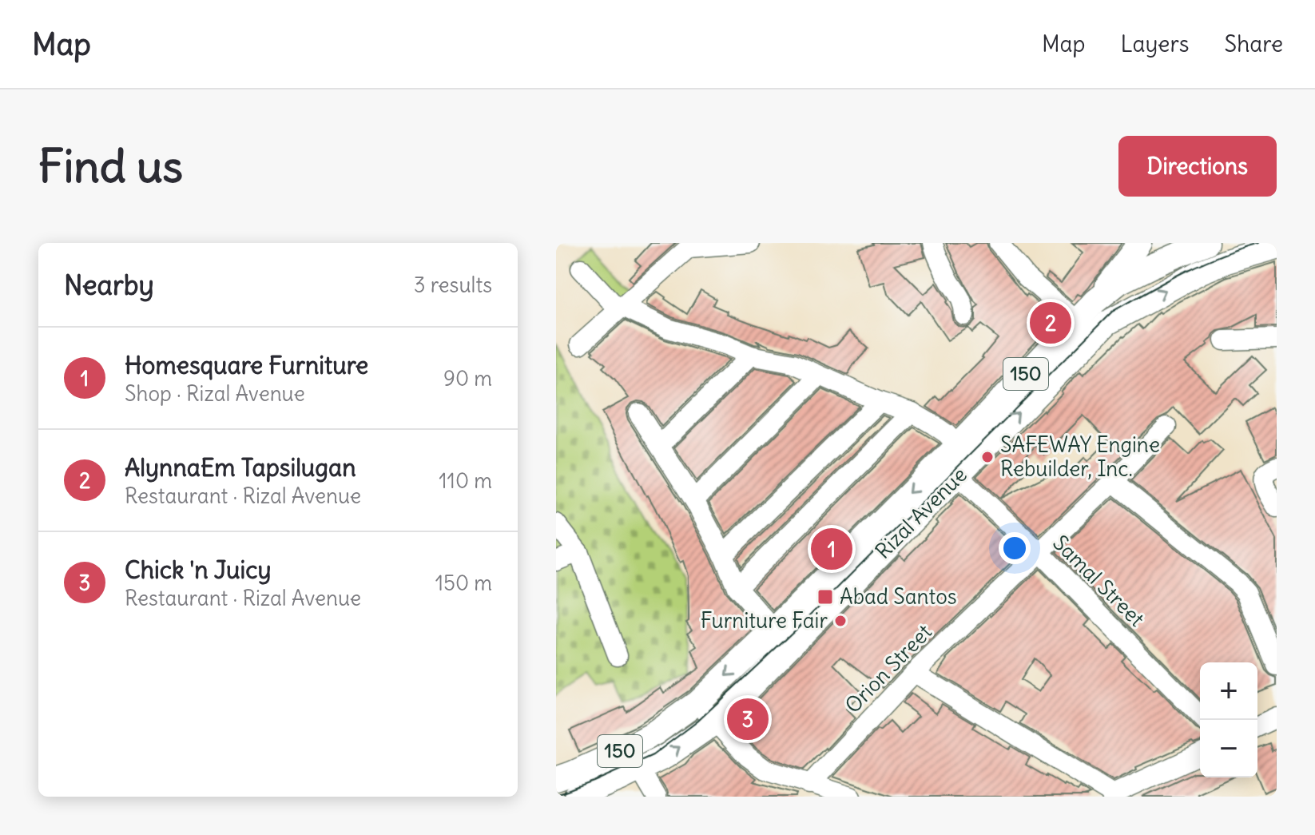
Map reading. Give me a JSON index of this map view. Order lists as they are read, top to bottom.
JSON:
{
  "streets": {
    "main road": ["150", "Rizal Avenue"],
    "street": ["Samal Street", "Orion Street"]
  },
  "crossings": [
    ["Rizal Avenue", "Samal Street"],
    ["Samal Street", "Orion Street"]
  ],
  "places": {
    "other": ["SAFEWAY Engine Rebuilder, Inc.", "Furniture Fair"],
    "transit": ["Abad Santos"]
  },
  "page": {
    "header": "Map",
    "nav": ["Map", "Layers", "Share"],
    "buttons": "Directions",
    "title": "Find us",
    "heading": ["Nearby", "3 results"],
    "pins": ["2", "1", "3"],
    "list": [
      {
        "mark": "1",
        "name": "Homesquare Furniture",
        "note": "Shop · Rizal Avenue",
        "value": "90 m"
      },
      {
        "mark": "2",
        "name": "AlynnaEm Tapsilugan",
        "note": "Restaurant · Rizal Avenue",
        "value": "110 m"
      },
      {
        "mark": "3",
        "name": "Chick 'n Juicy",
        "note": "Restaurant · Rizal Avenue",
        "value": "150 m"
      }
    ],
    "map_buttons": ["+", "−"]
  }
}
